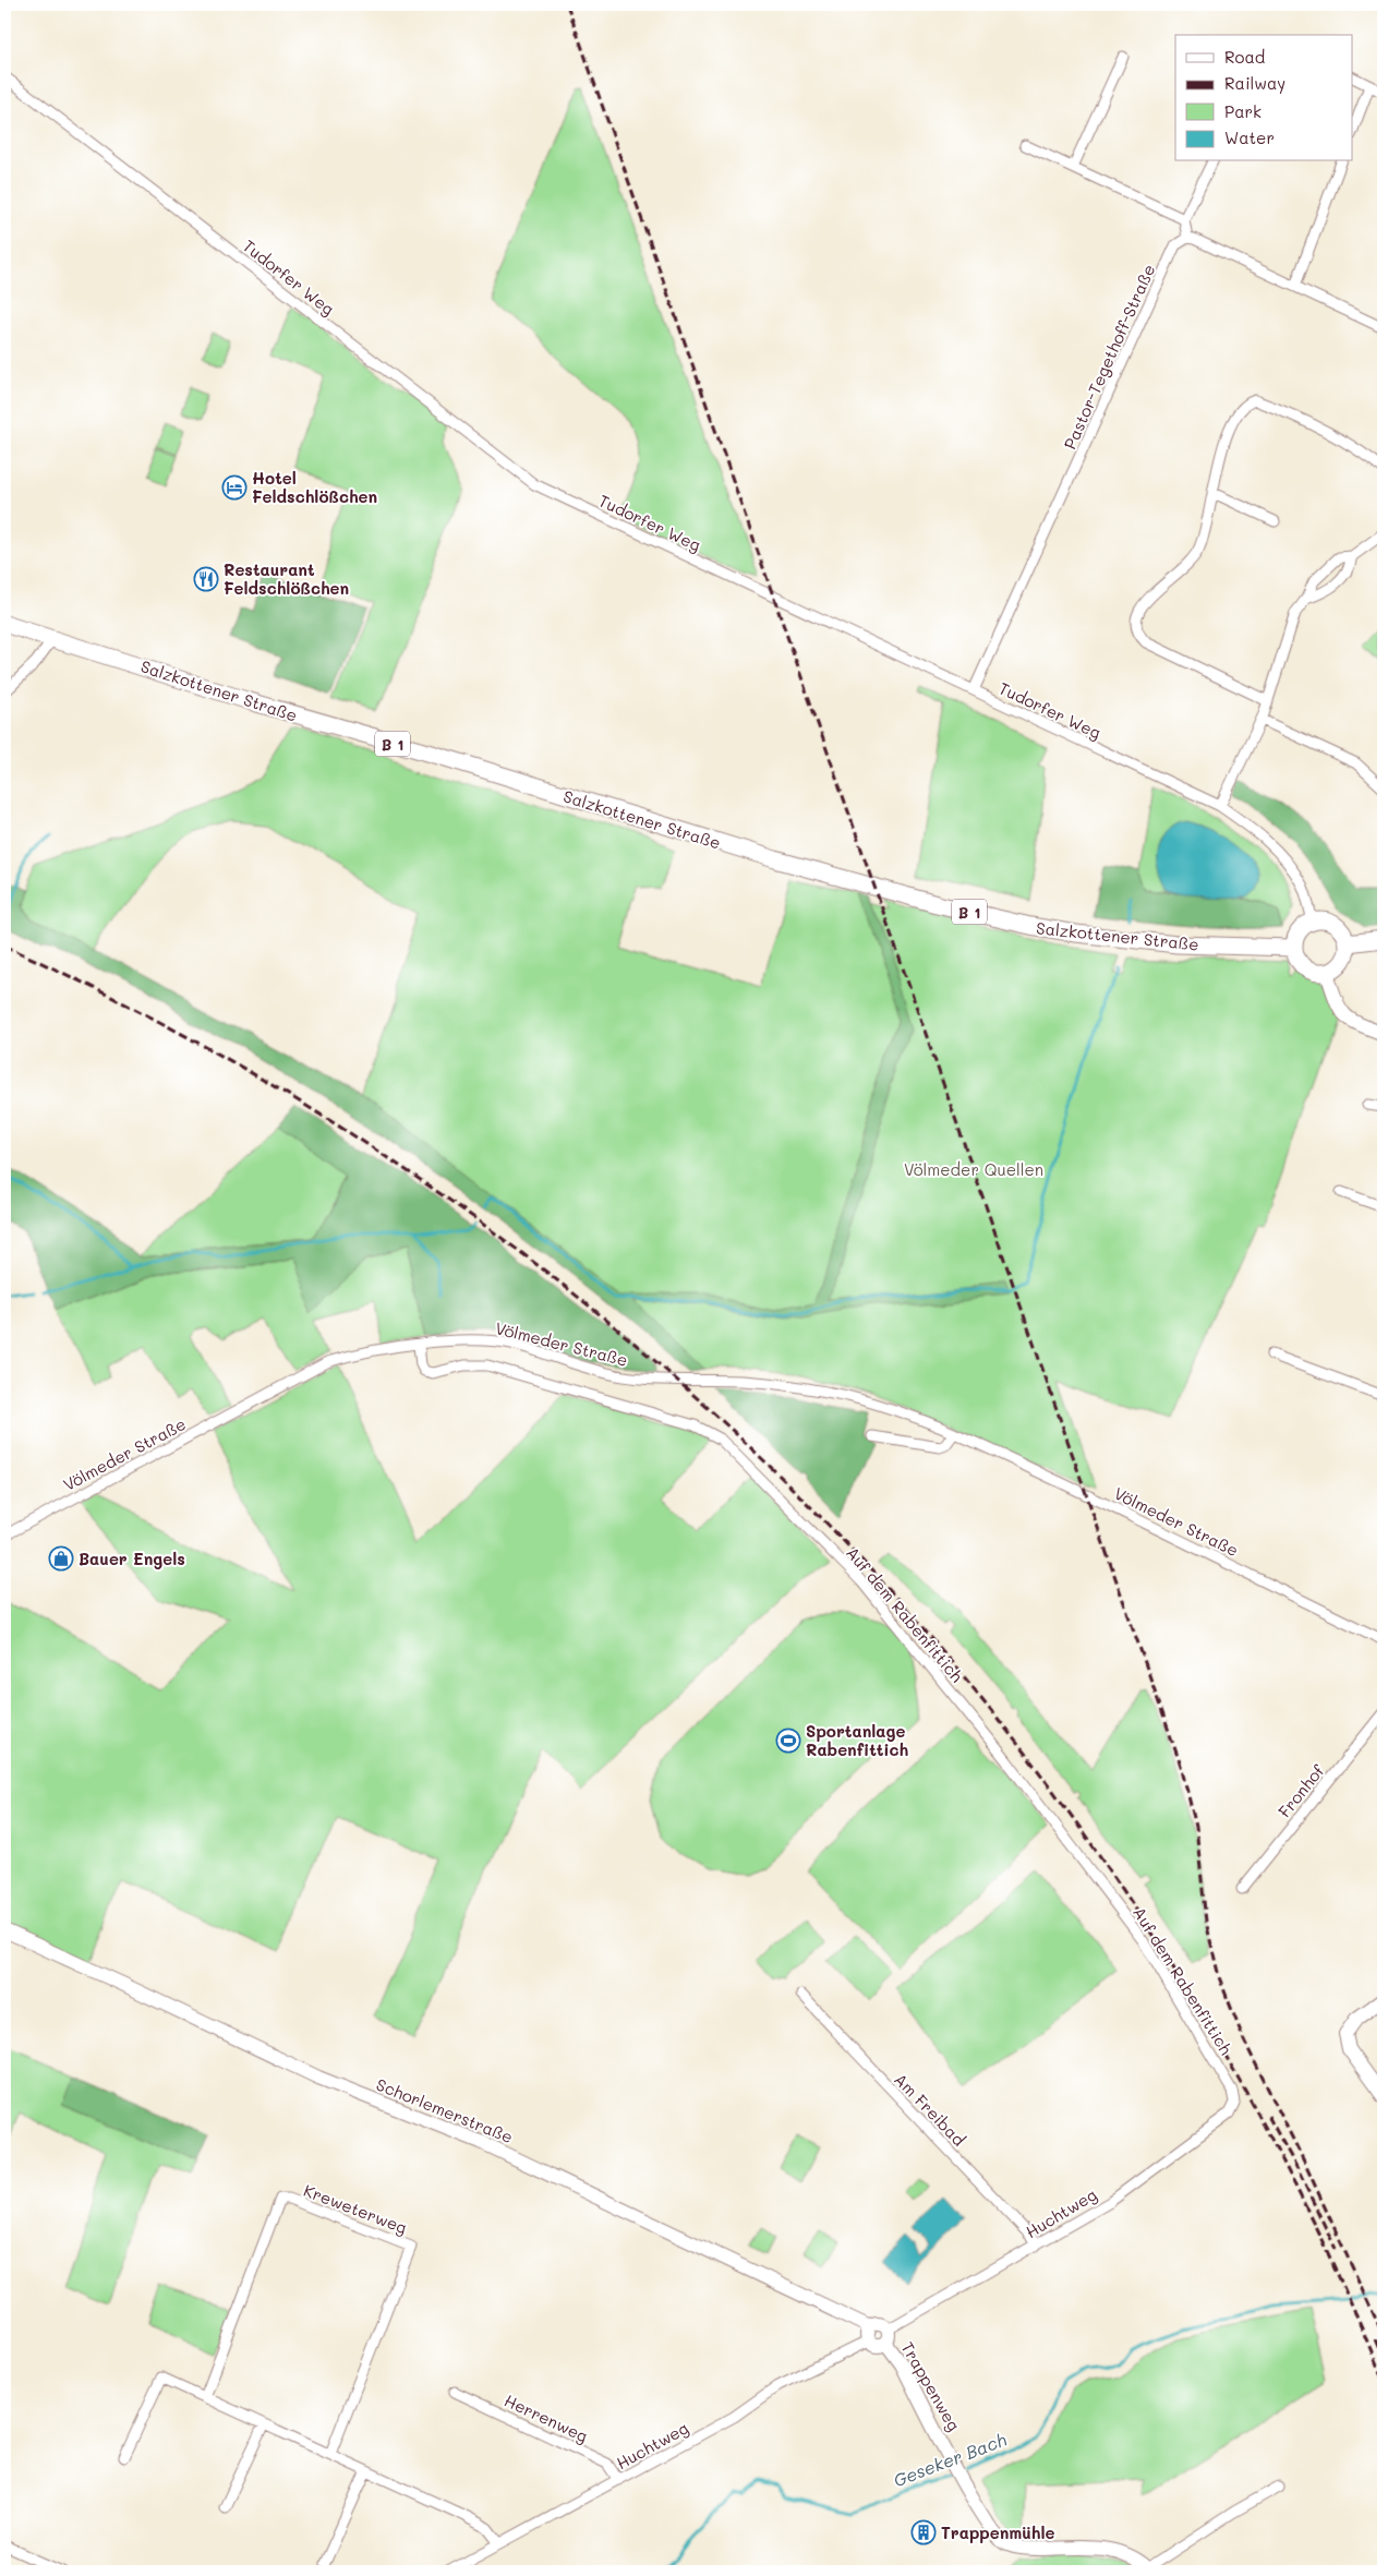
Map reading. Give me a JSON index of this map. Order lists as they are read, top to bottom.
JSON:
{
  "streets": {
    "main road": ["Salzkottener Straße", "B 1"],
    "street": [
      "Tudorfer Weg",
      "Pastor-Tegethoff-Straße",
      "Völmeder Straße",
      "Auf dem Rabenfittich",
      "Fronhof",
      "Am Freibad",
      "Schorlemerstraße",
      "Kreweterweg",
      "Huchtweg",
      "Trappenweg",
      "Herrenweg"
    ]
  },
  "crossings": [
    ["Tudorfer Weg", "Pastor-Tegethoff-Straße"],
    ["Tudorfer Weg", "Salzkottener Straße"],
    ["Völmeder Straße", "Auf dem Rabenfittich"],
    ["Auf dem Rabenfittich", "Huchtweg"],
    ["Am Freibad", "Huchtweg"],
    ["Schorlemerstraße", "Huchtweg"],
    ["Huchtweg", "Trappenweg"],
    ["Huchtweg", "Herrenweg"]
  ],
  "water": ["Geseker Bach"],
  "parks": ["Völmeder Quellen"],
  "places": {
    "hotel": ["Hotel Feldschlößchen"],
    "restaurant": ["Restaurant Feldschlößchen"],
    "shop": ["Bauer Engels"],
    "sports": ["Sportanlage Rabenfittich"],
    "building": ["Trappenmühle"]
  },
  "legend": [
    "Road",
    "Railway",
    "Park",
    "Water"
  ]
}
